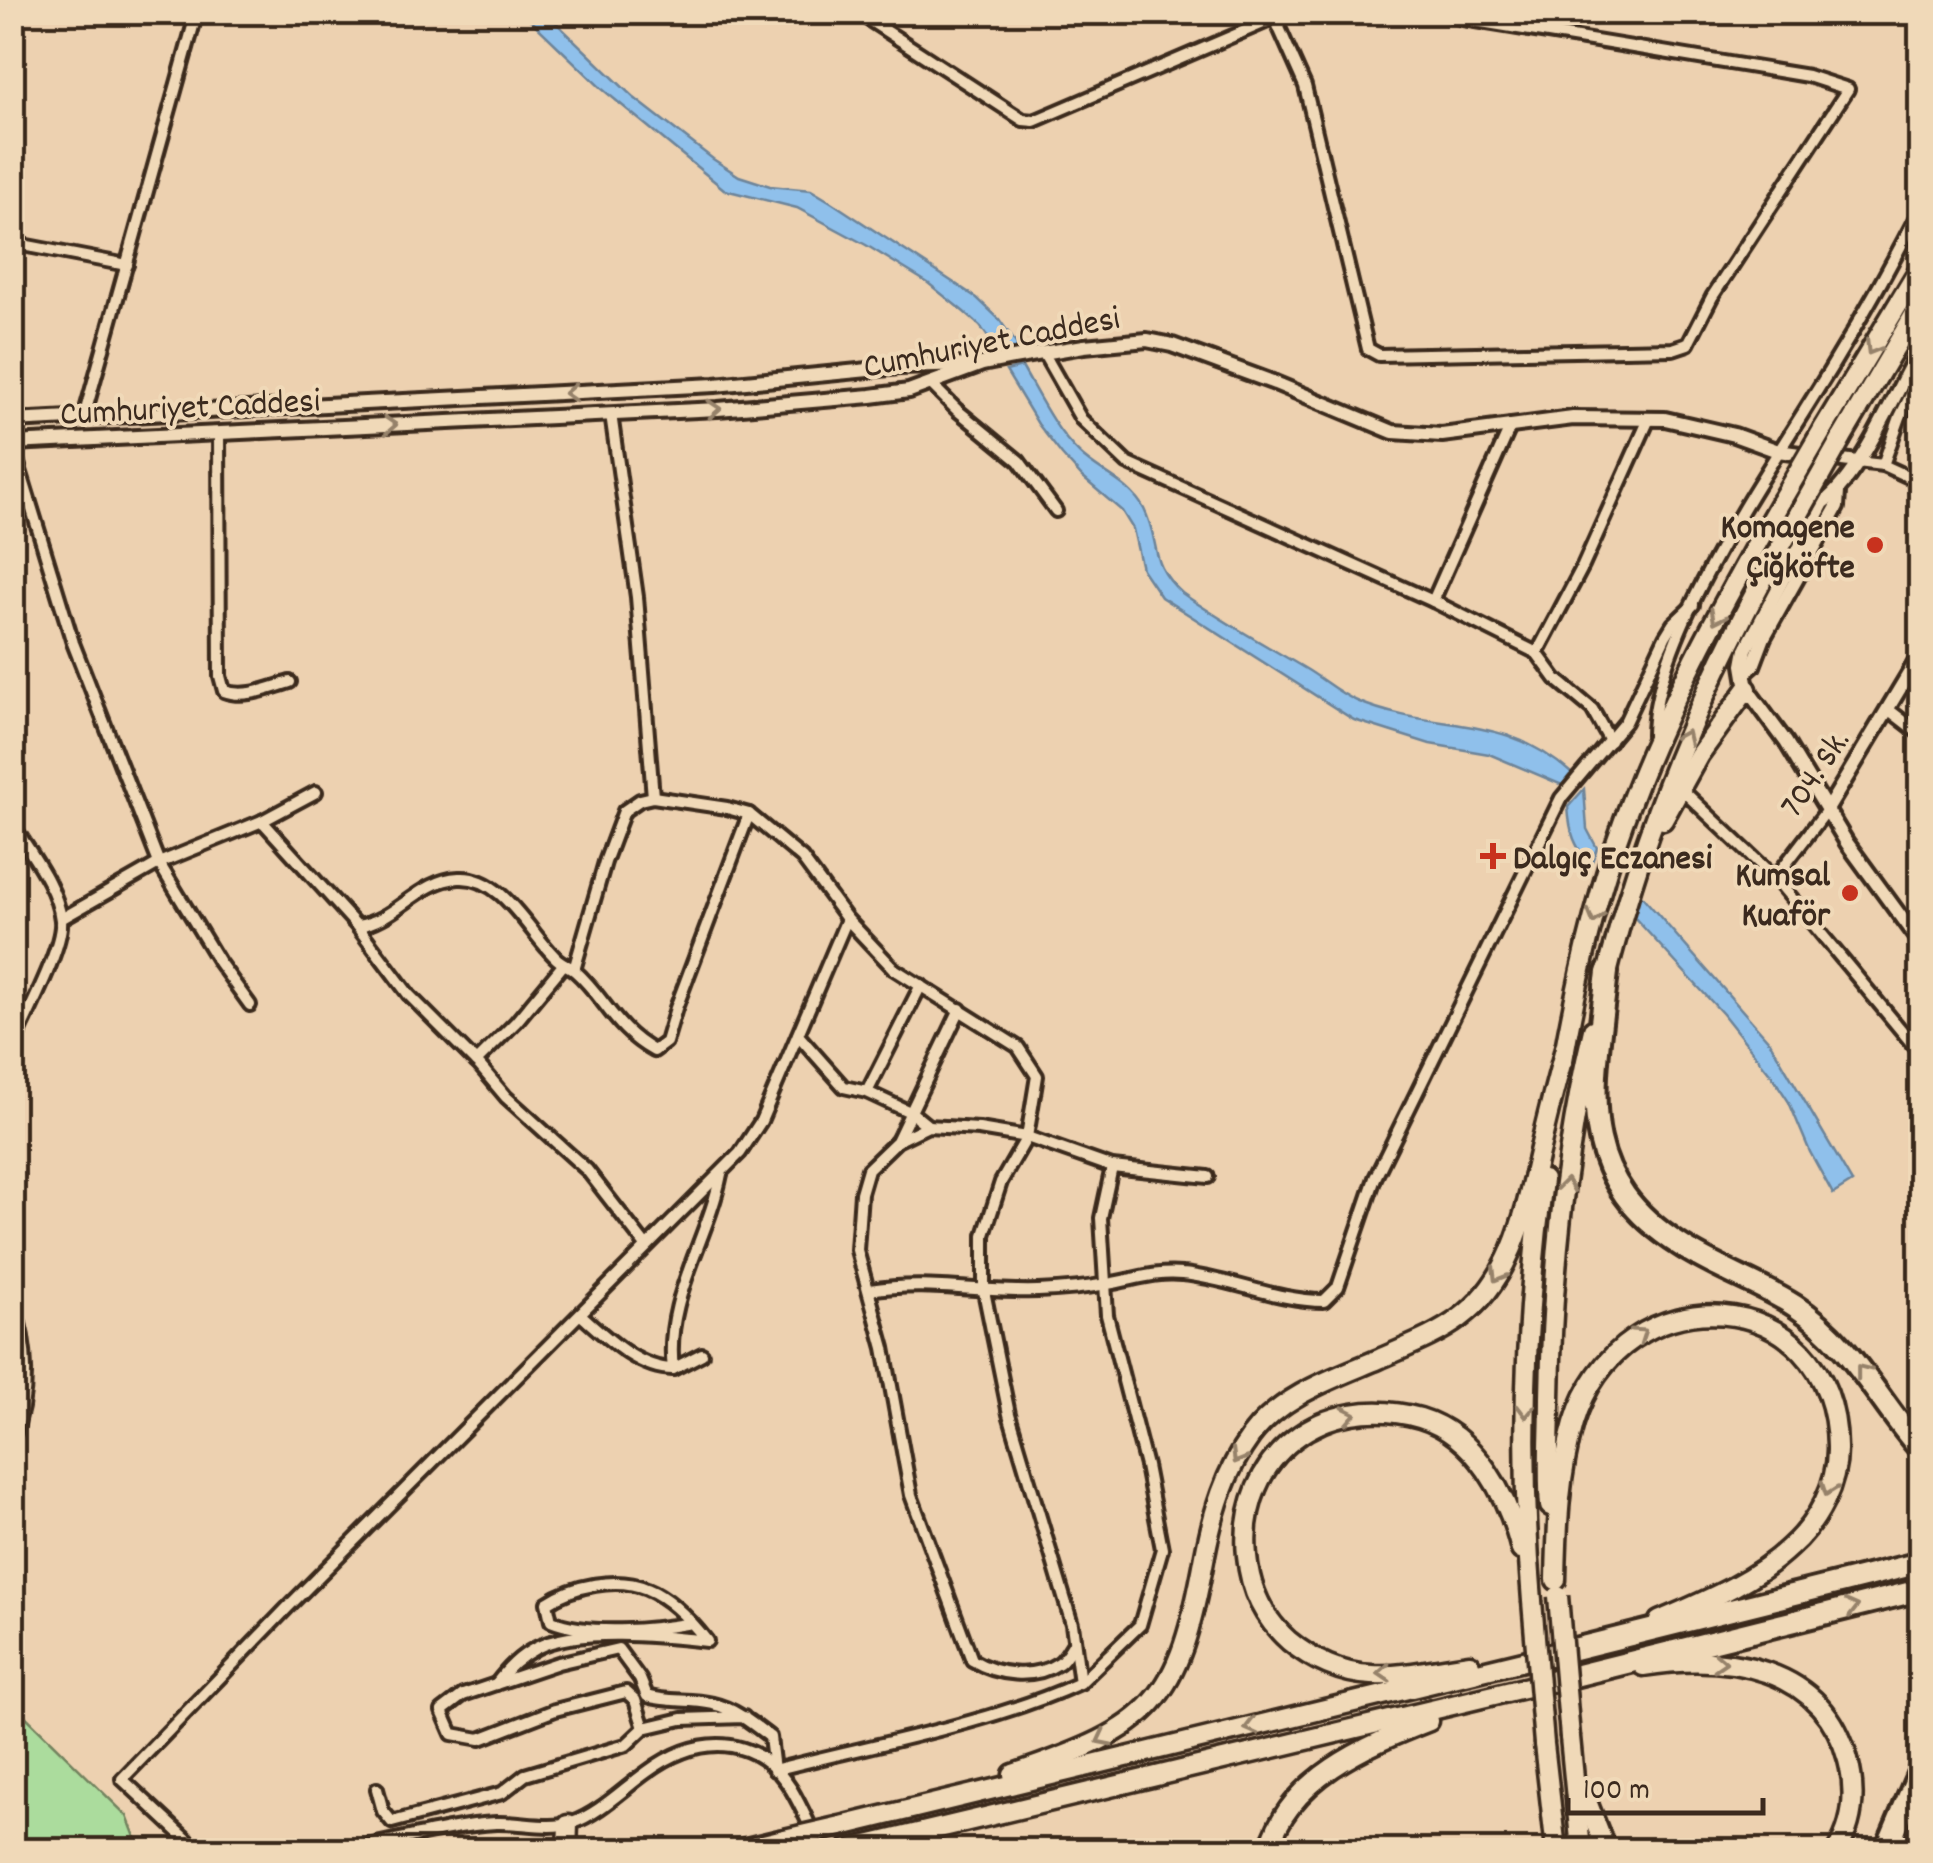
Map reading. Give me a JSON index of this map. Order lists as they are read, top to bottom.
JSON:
{
  "streets": {
    "street": ["Cumhuriyet Caddesi", "704. Sk."]
  },
  "places": {
    "other": ["Komagene Çiğköfte", "Kumsal Kuaför"],
    "health": ["Dalgıç Eczanesi"]
  },
  "scale_bar": "100 m"
}
